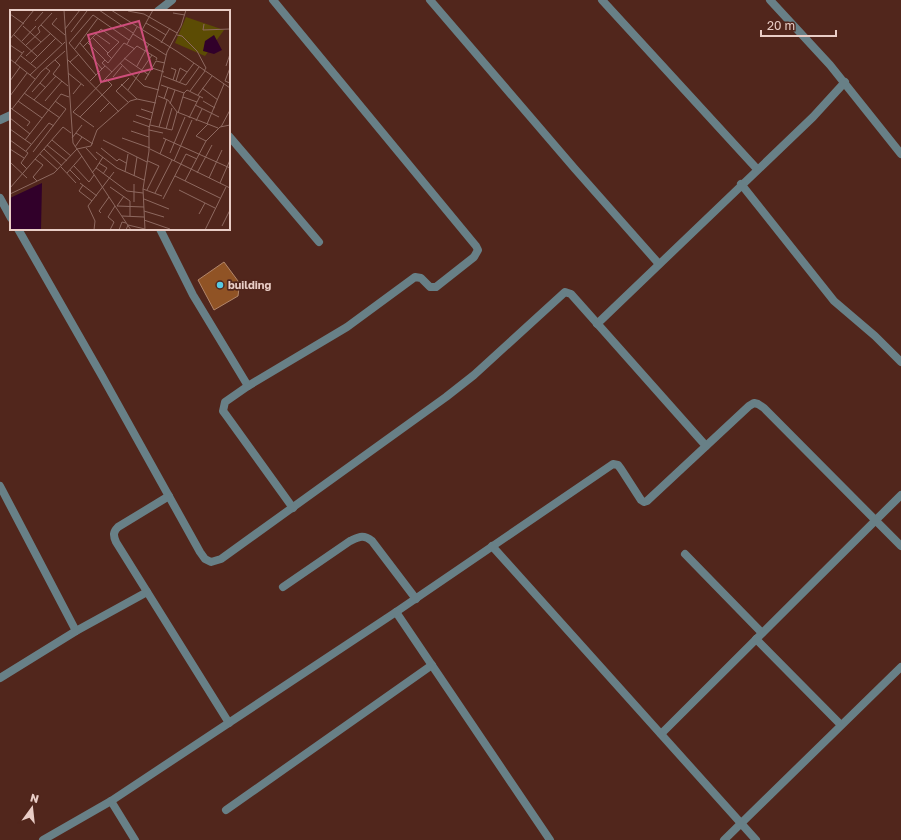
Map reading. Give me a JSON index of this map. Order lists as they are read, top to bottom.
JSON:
{
  "places": ["building"],
  "scale_bar": "20 m",
  "north": "top"
}
